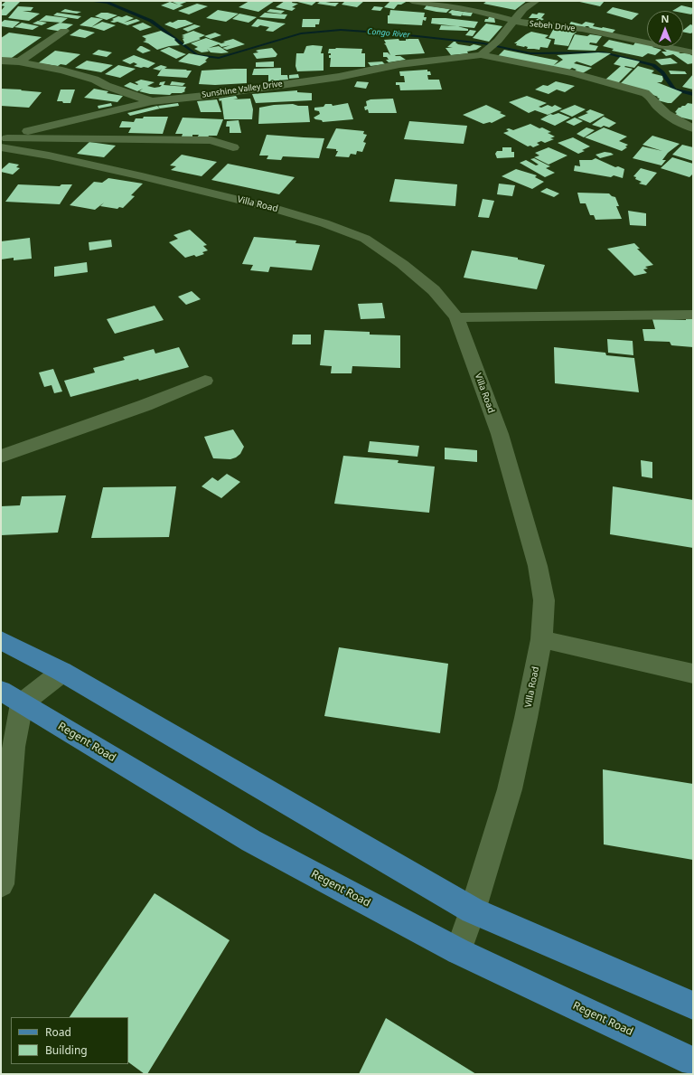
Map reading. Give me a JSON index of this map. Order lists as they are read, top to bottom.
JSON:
{
  "streets": {
    "main road": ["Regent Road"],
    "street": ["Sebeh Drive", "Sunshine Valley Drive", "Villa Road"]
  },
  "crossings": [
    ["Villa Road", "Regent Road"]
  ],
  "water": ["Congo River"],
  "legend": ["Road", "Building"],
  "north": "top"
}
